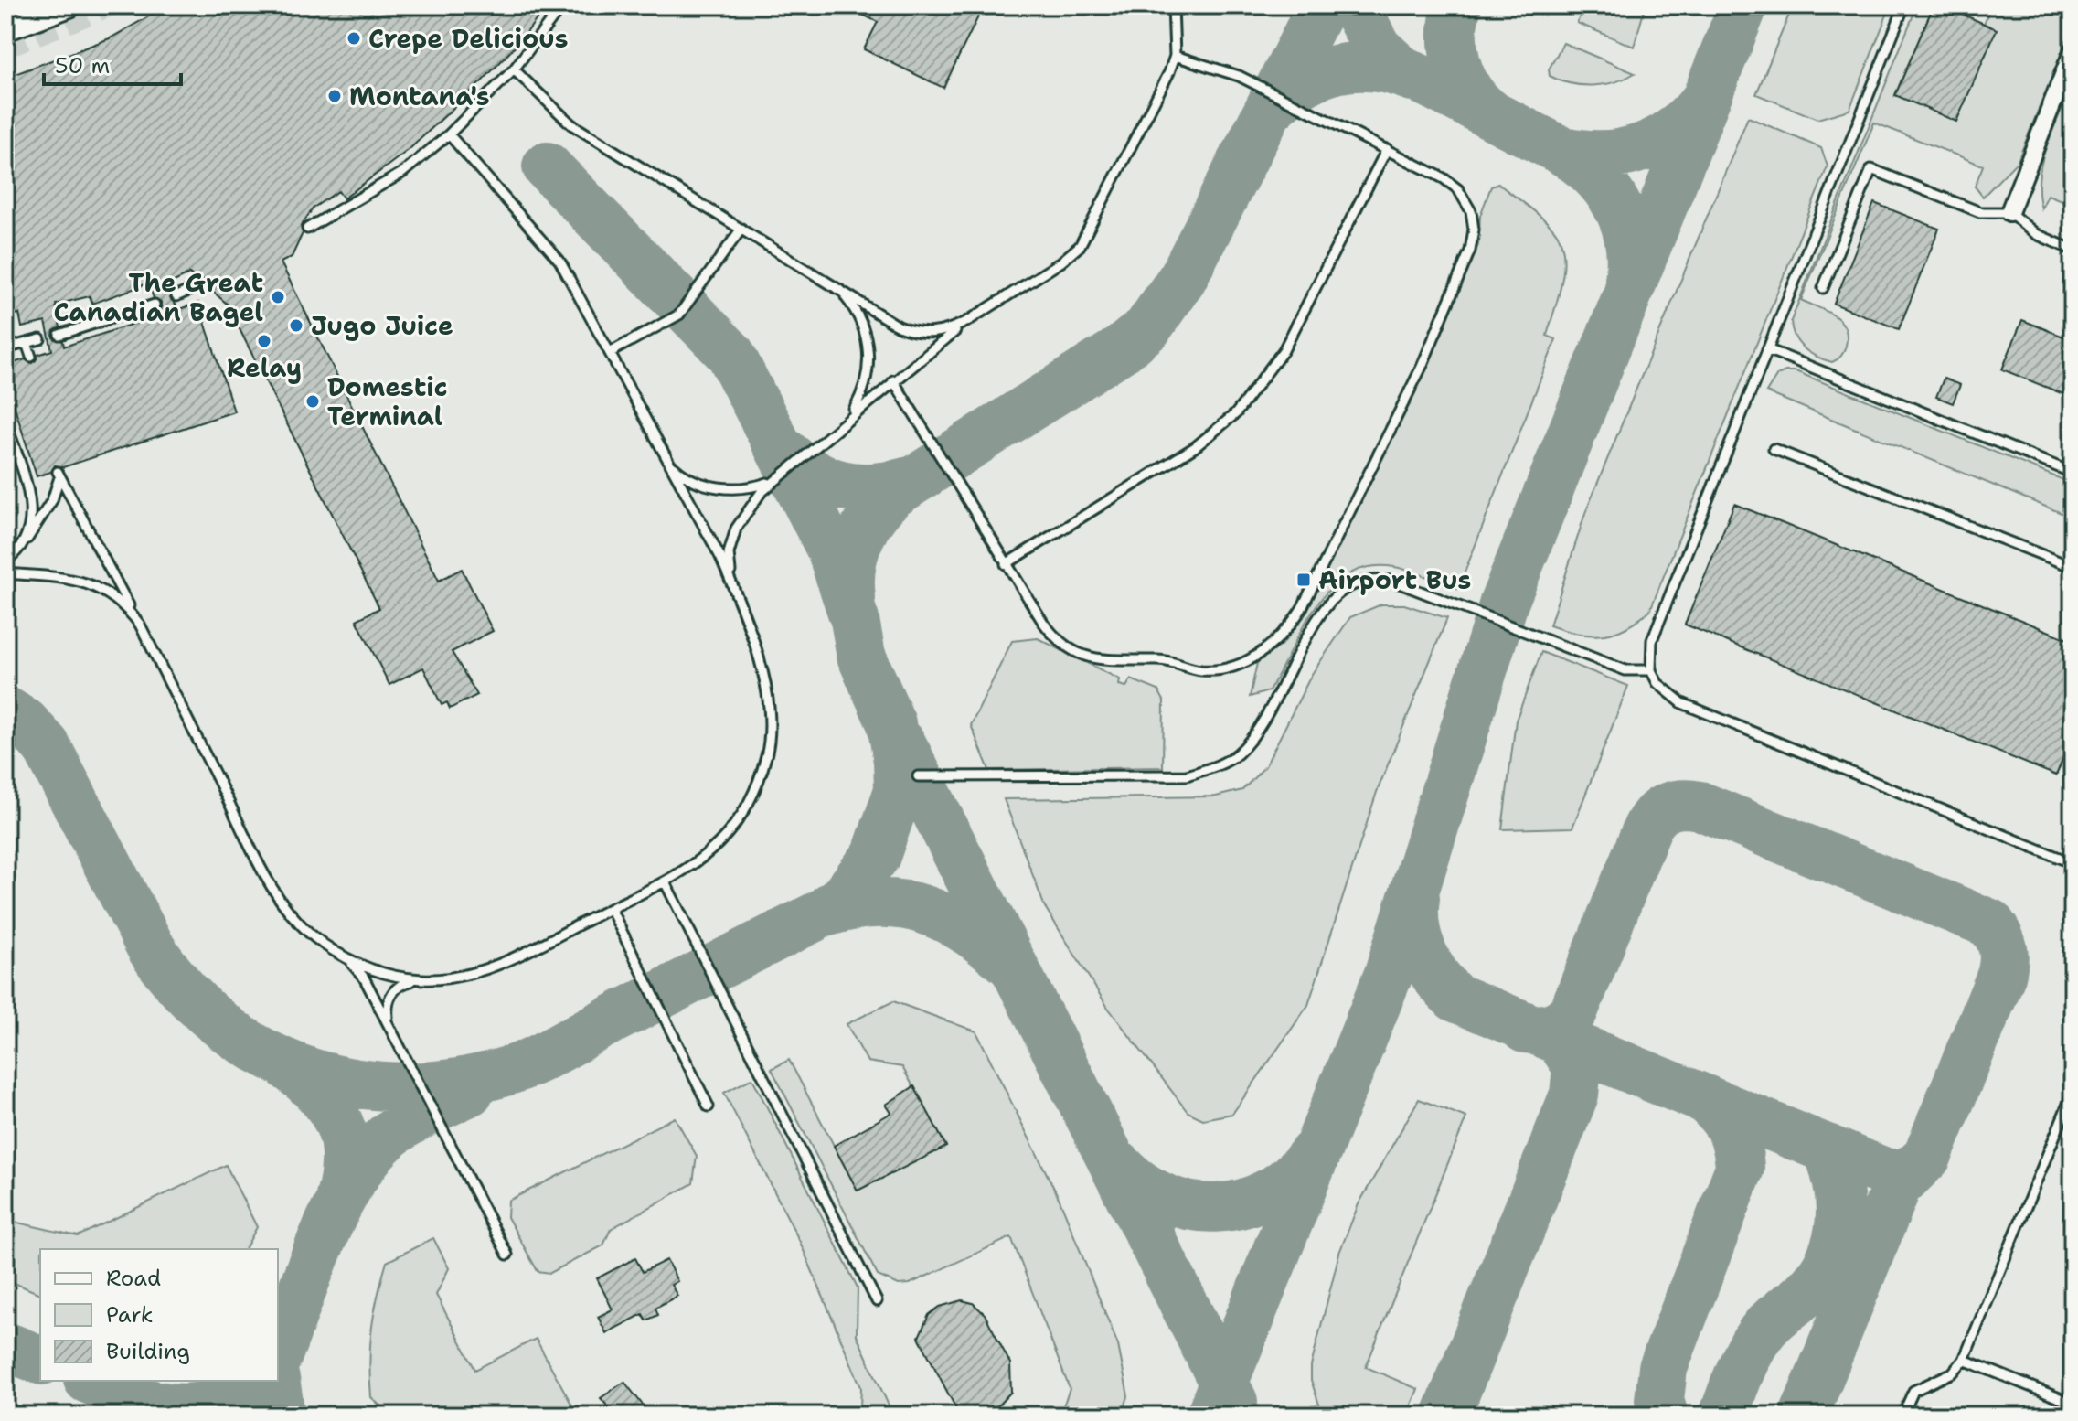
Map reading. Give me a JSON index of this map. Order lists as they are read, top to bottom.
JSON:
{
  "places": {
    "other": [
      "Crepe Delicious",
      "Montana's",
      "The Great Canadian Bagel",
      "Jugo Juice",
      "Relay",
      "Domestic Terminal"
    ],
    "transit": ["Airport Bus"]
  },
  "legend": ["Road", "Park", "Building"],
  "scale_bar": "50 m"
}
